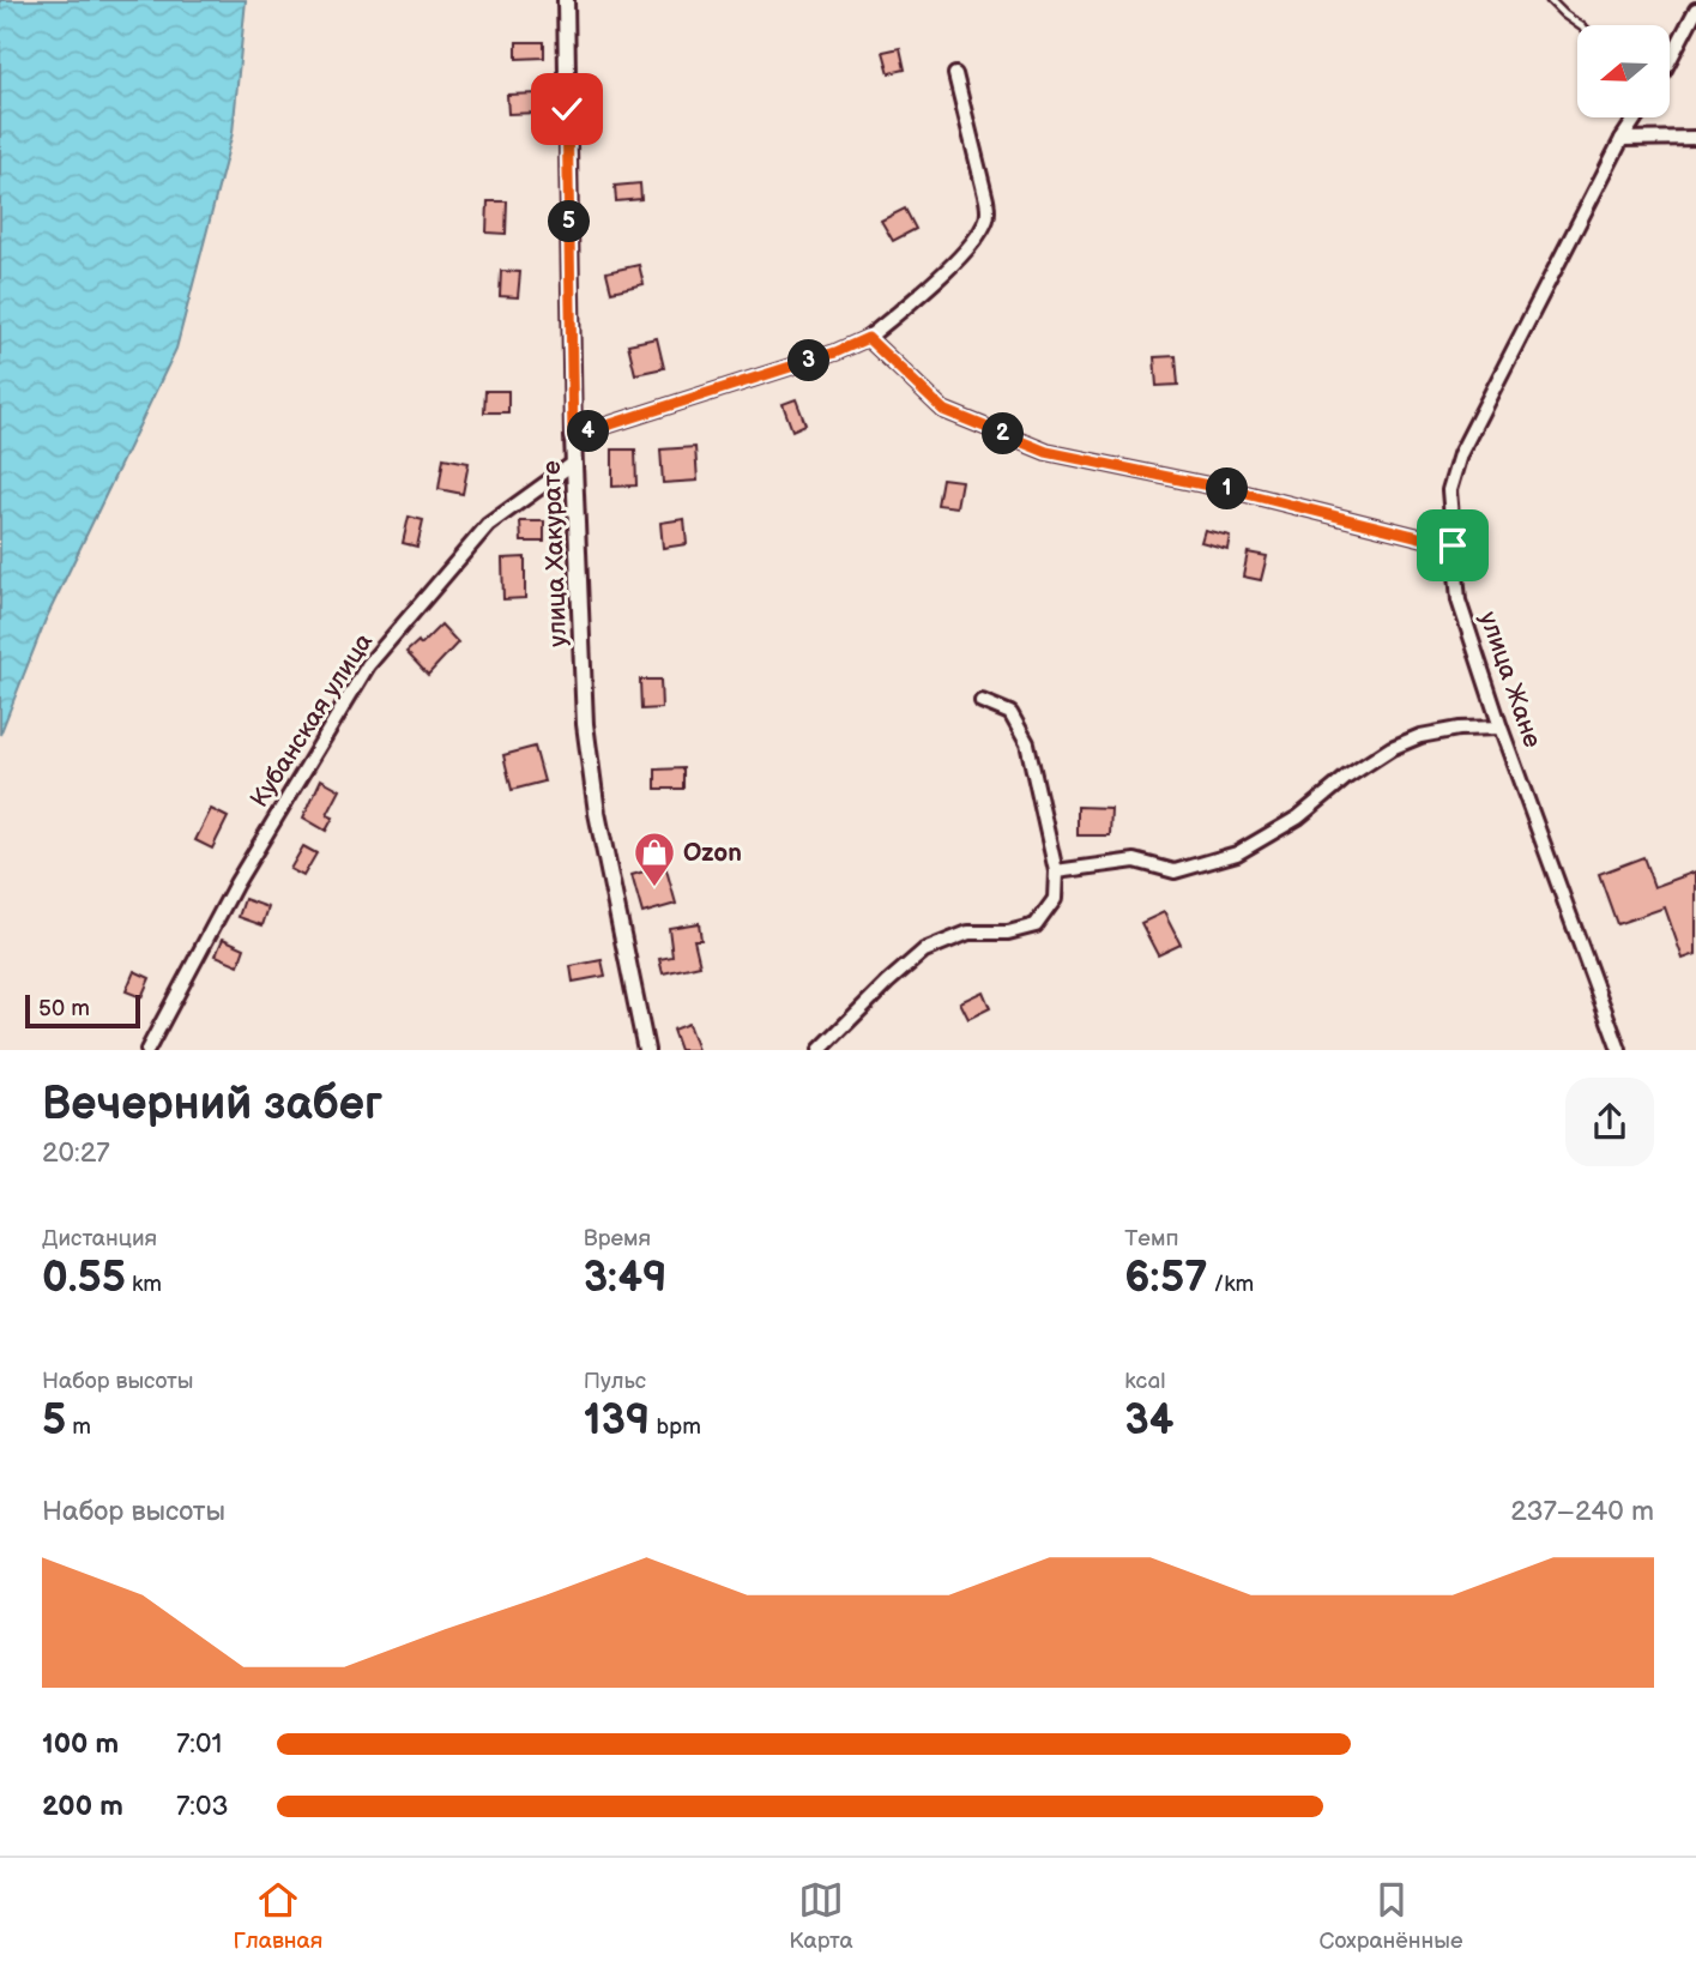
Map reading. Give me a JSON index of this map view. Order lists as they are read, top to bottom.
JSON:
{
  "streets": {
    "street": ["улица Хакурате", "улица Жане", "Кубанская улица"]
  },
  "crossings": [
    ["улица Хакурате", "Кубанская улица"]
  ],
  "places": {
    "shop": ["Ozon"]
  },
  "scale_bar": "50 m",
  "north": "left",
  "page": {
    "pins": [
      "5",
      "3",
      "4",
      "2",
      "1"
    ],
    "scale": "50 m",
    "heading": ["Вечерний забег", "20:27"],
    "stats": [
      ["Дистанция", "0.55 km"],
      ["Время", "3:49"],
      ["Темп", "6:57 /km"],
      ["Набор высоты", "5 m"],
      ["Пульс", "139 bpm"],
      ["kcal", "34"]
    ],
    "chart": ["Набор высоты", "237–240 m"],
    "list": [
      {
        "name": "100 m",
        "note": "7:01"
      },
      {
        "name": "200 m",
        "note": "7:03"
      }
    ],
    "tabs": ["Главная", "Карта", "Сохранённые"]
  }
}
